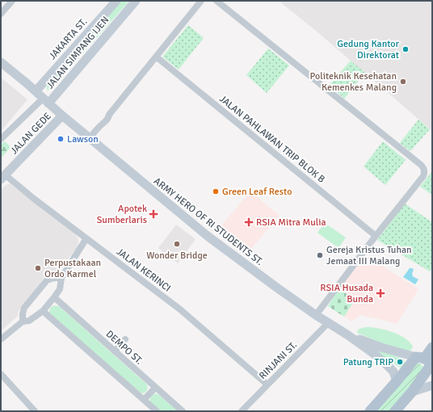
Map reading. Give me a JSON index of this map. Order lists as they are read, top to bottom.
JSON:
{
  "streets": {
    "main road": [
      "JAKARTA ST.",
      "JALAN SIMPANG IJEN",
      "JALAN GEDE",
      "ARMY HERO OF RI STUDENTS ST."
    ],
    "street": [
      "JALAN PAHLAWAN TRIP BLOK B",
      "JALAN KERINCI",
      "DEMPO ST.",
      "RINJANI ST."
    ]
  },
  "crossings": [
    ["JAKARTA ST.", "ARMY HERO OF RI STUDENTS ST."],
    ["JALAN SIMPANG IJEN", "ARMY HERO OF RI STUDENTS ST."],
    ["JALAN GEDE", "ARMY HERO OF RI STUDENTS ST."],
    ["JALAN GEDE", "JALAN KERINCI"],
    ["ARMY HERO OF RI STUDENTS ST.", "RINJANI ST."],
    ["JALAN KERINCI", "RINJANI ST."]
  ],
  "places": {
    "other": [
      "Gedung Kantor Direktorat",
      "Politeknik Kesehatan Kemenkes Malang",
      "Lawson",
      "Green Leaf Resto",
      "Wonder Bridge",
      "Gereja Kristus Tuhan Jemaat III Malang",
      "Perpustakaan Ordo Karmel",
      "Patung TRIP"
    ],
    "health": ["Apotek Sumberlaris", "RSIA Mitra Mulia", "RSIA Husada Bunda"]
  }
}
